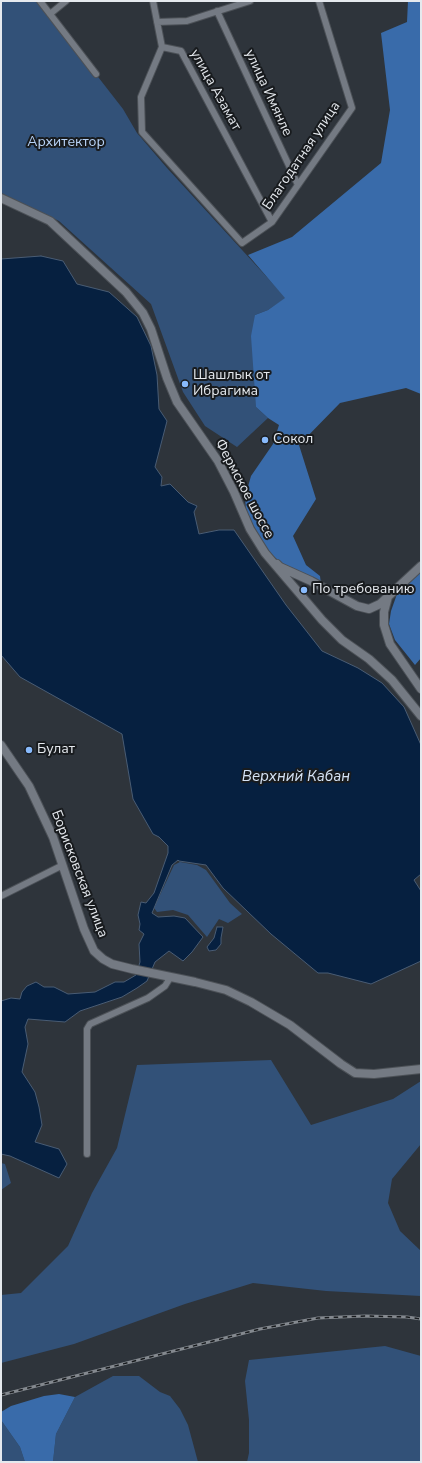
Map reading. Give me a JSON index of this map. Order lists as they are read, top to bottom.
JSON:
{
  "streets": {
    "street": [
      "улица Азамат",
      "улица Имянле",
      "Благодатная улица",
      "Фермское шоссе",
      "Борисковская улица"
    ]
  },
  "crossings": [
    ["улица Азамат", "Благодатная улица"],
    ["улица Имянле", "Благодатная улица"]
  ],
  "water": ["Верхний Кабан"],
  "parks": ["Архитектор"],
  "places": [
    "Шашлык от Ибрагима",
    "Сокол",
    "По требованию",
    "Булат"
  ]
}
